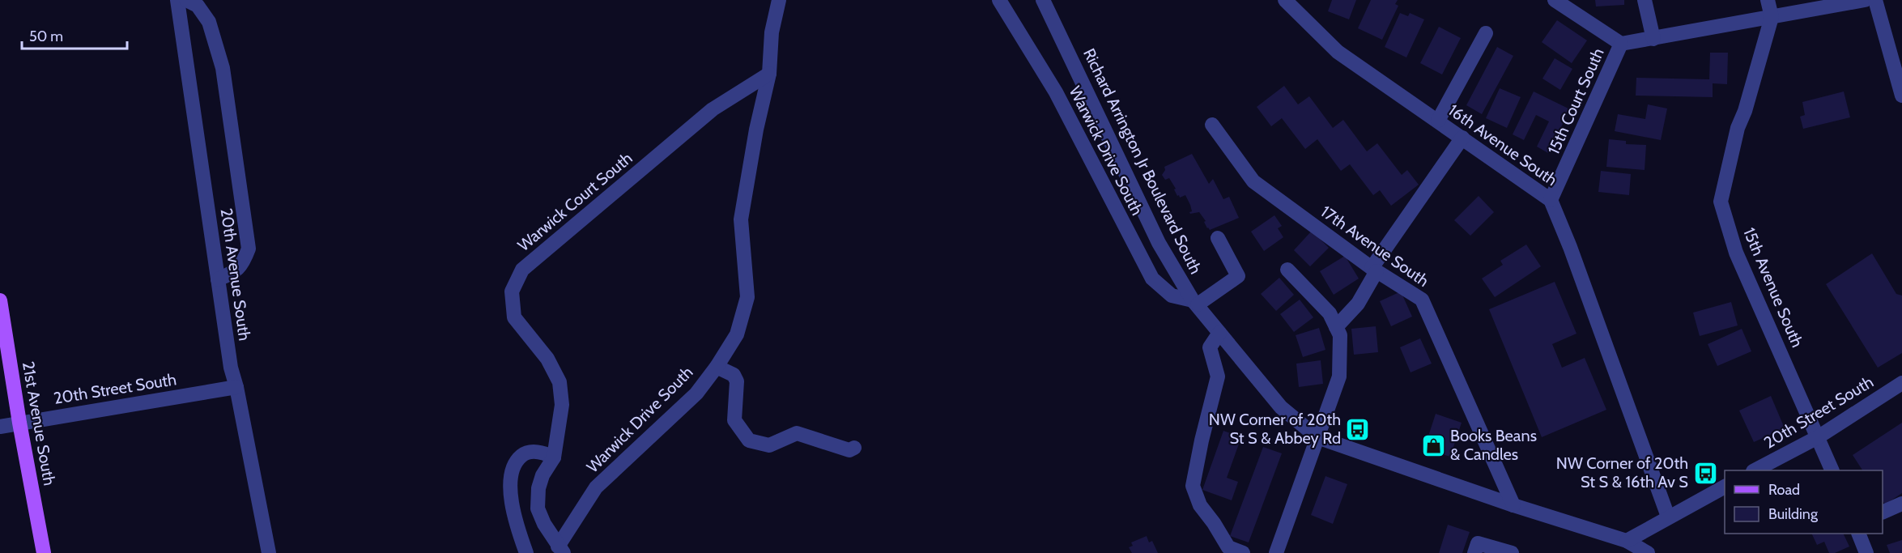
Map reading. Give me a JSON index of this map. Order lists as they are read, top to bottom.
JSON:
{
  "streets": {
    "main road": ["21st Avenue South"],
    "street": [
      "15th Court South",
      "16th Avenue South",
      "Warwick Drive South",
      "Richard Arrington Jr Boulevard South",
      "Warwick Court South",
      "17th Avenue South",
      "20th Avenue South",
      "15th Avenue South",
      "20th Street South"
    ]
  },
  "crossings": [
    ["15th Court South", "16th Avenue South"],
    ["Warwick Drive South", "Richard Arrington Jr Boulevard South"],
    ["Warwick Drive South", "Warwick Court South"],
    ["Richard Arrington Jr Boulevard South", "17th Avenue South"],
    ["20th Avenue South", "20th Street South"],
    ["15th Avenue South", "20th Street South"],
    ["20th Street South", "21st Avenue South"]
  ],
  "places": {
    "bus stop": ["NW Corner of 20th St S & Abbey Rd", "NW Corner of 20th St S & 16th Av S"],
    "shop": ["Books Beans & Candles"]
  },
  "legend": ["Road", "Building"],
  "scale_bar": "50 m"
}
